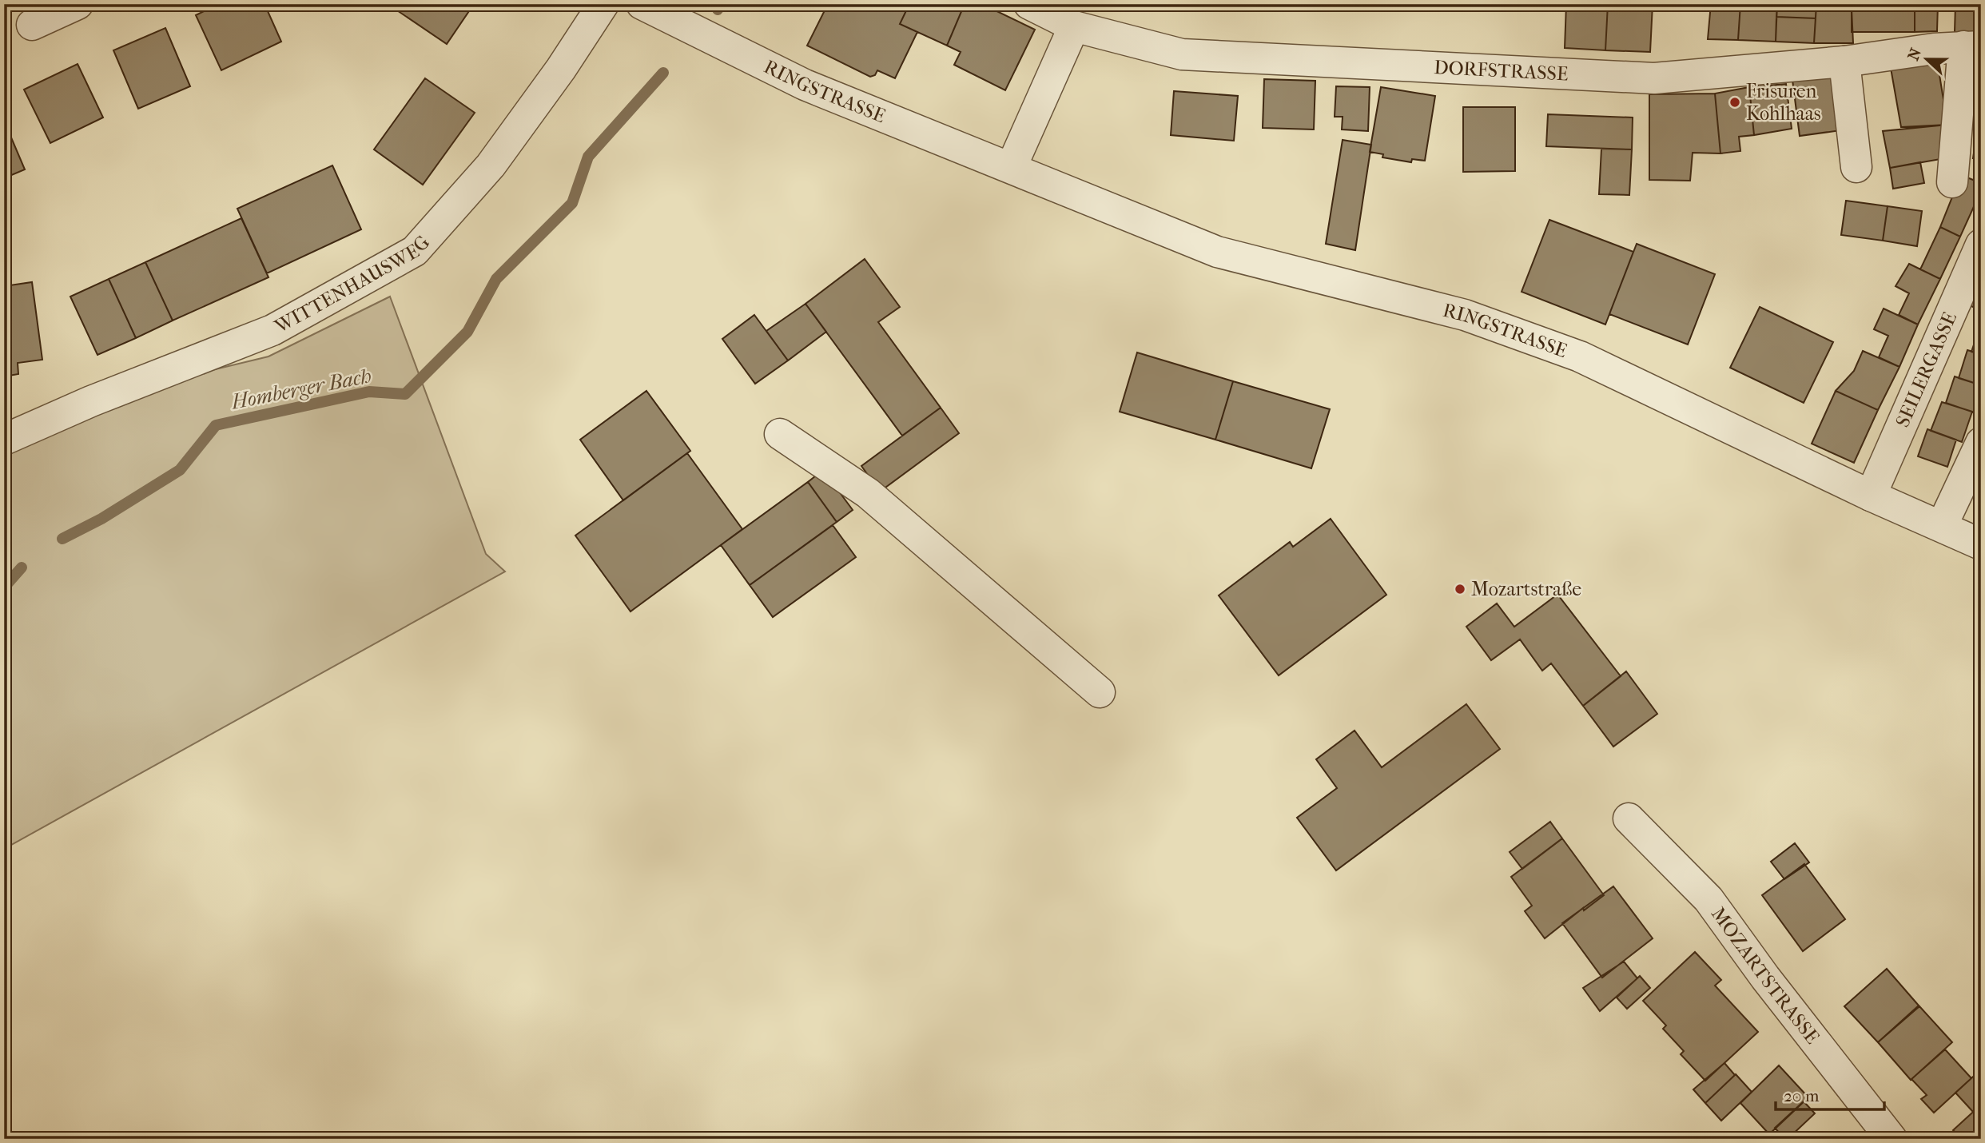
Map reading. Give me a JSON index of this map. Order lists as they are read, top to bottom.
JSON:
{
  "streets": {
    "street": [
      "DORFSTRASSE",
      "RINGSTRASSE",
      "WITTENHAUSWEG",
      "SEILERGASSE",
      "MOZARTSTRASSE"
    ]
  },
  "crossings": [
    ["RINGSTRASSE", "SEILERGASSE"]
  ],
  "water": ["Homberger Bach"],
  "places": ["Frisuren Kohlhaas", "Mozartstraße"],
  "scale_bar": "20 m",
  "north": "left"
}
